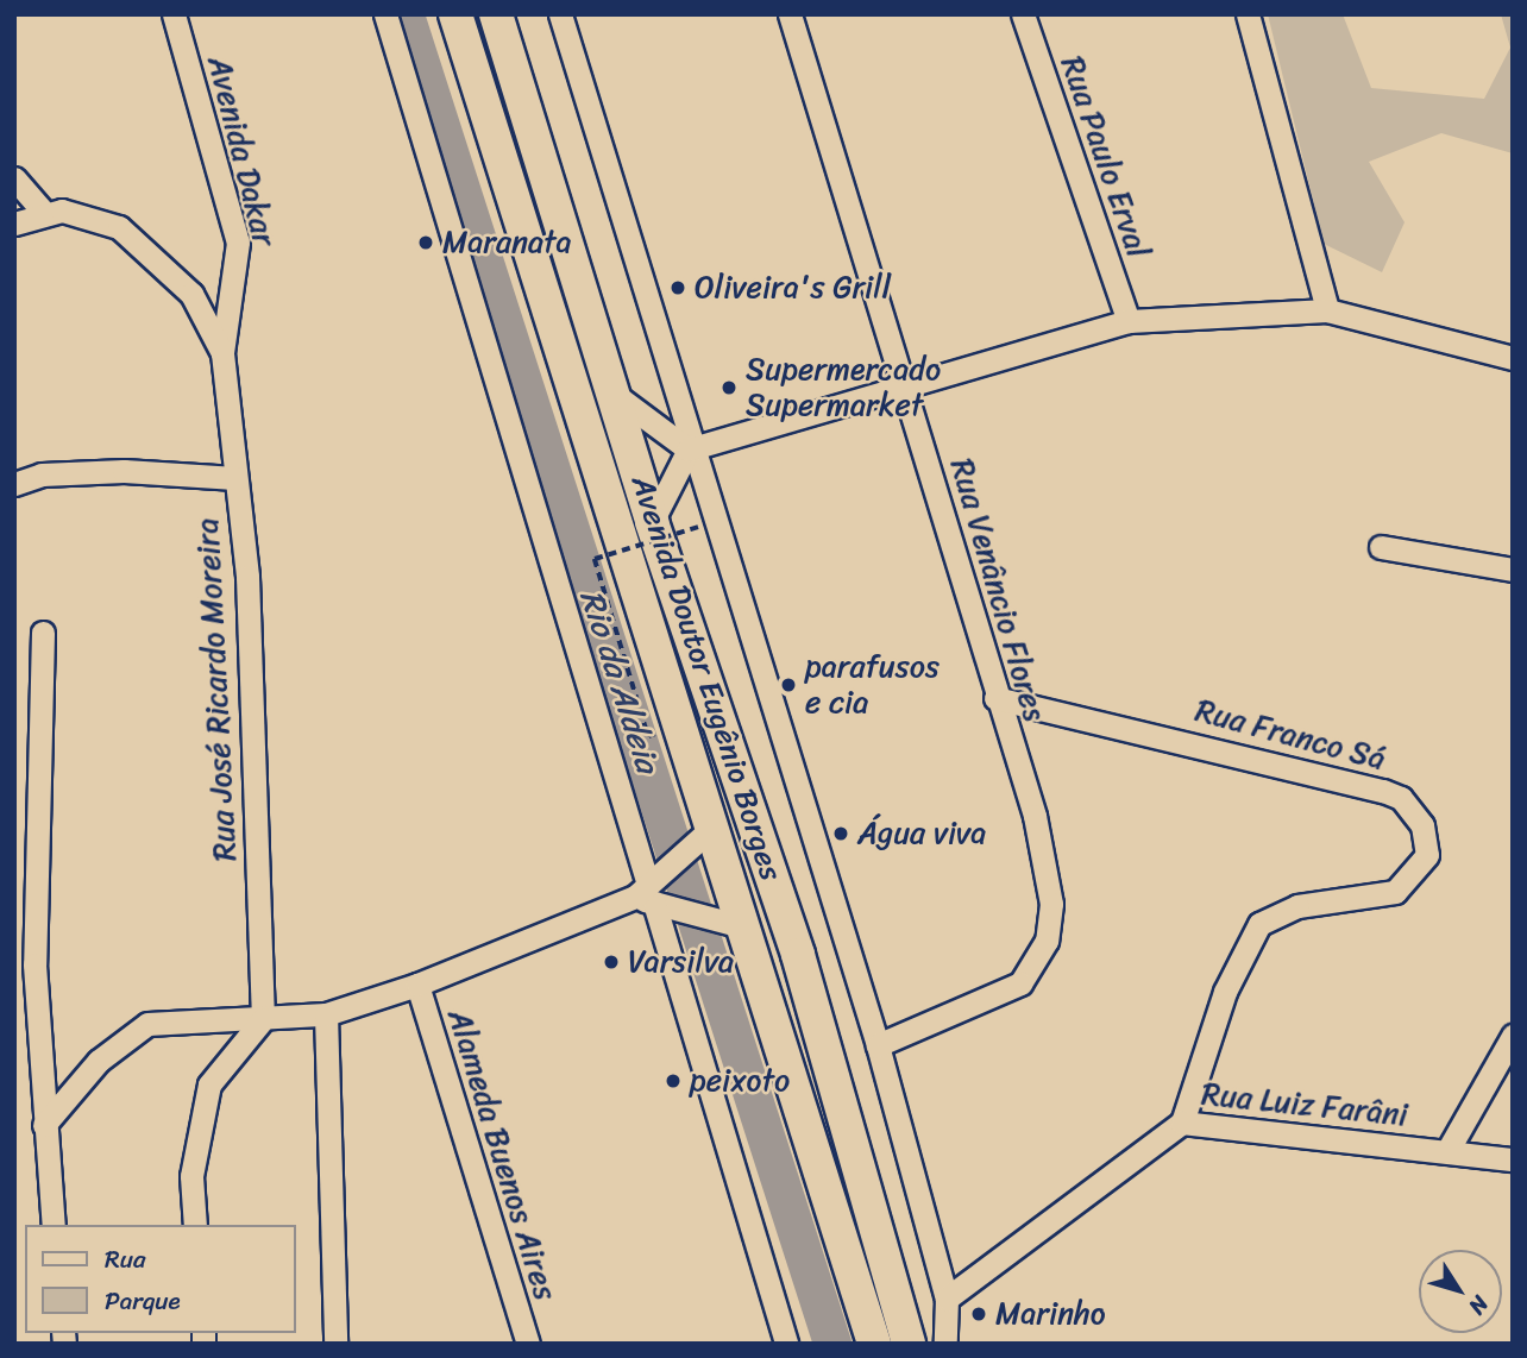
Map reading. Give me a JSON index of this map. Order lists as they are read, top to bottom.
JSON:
{
  "streets": {
    "highway": ["Avenida Doutor Eugênio Borges"],
    "street": [
      "Avenida Dakar",
      "Rua Paulo Erval",
      "Rua Venâncio Flores",
      "Rua José Ricardo Moreira",
      "Rua Franco Sá",
      "Rua Luiz Farâni",
      "Alameda Buenos Aires"
    ]
  },
  "crossings": [
    ["Rua Venâncio Flores", "Rua Franco Sá"],
    ["Avenida Doutor Eugênio Borges", "Rua José Ricardo Moreira"],
    ["Avenida Doutor Eugênio Borges", "Alameda Buenos Aires"],
    ["Rua Franco Sá", "Rua Luiz Farâni"]
  ],
  "water": ["Rio da Aldeia"],
  "places": [
    "Maranata",
    "Oliveira's Grill",
    "Supermercado Supermarket",
    "parafusos e cia",
    "Água viva",
    "Varsilva",
    "peixoto",
    "Marinho"
  ],
  "legend": ["Rua", "Parque"],
  "north": "bottom right"
}
